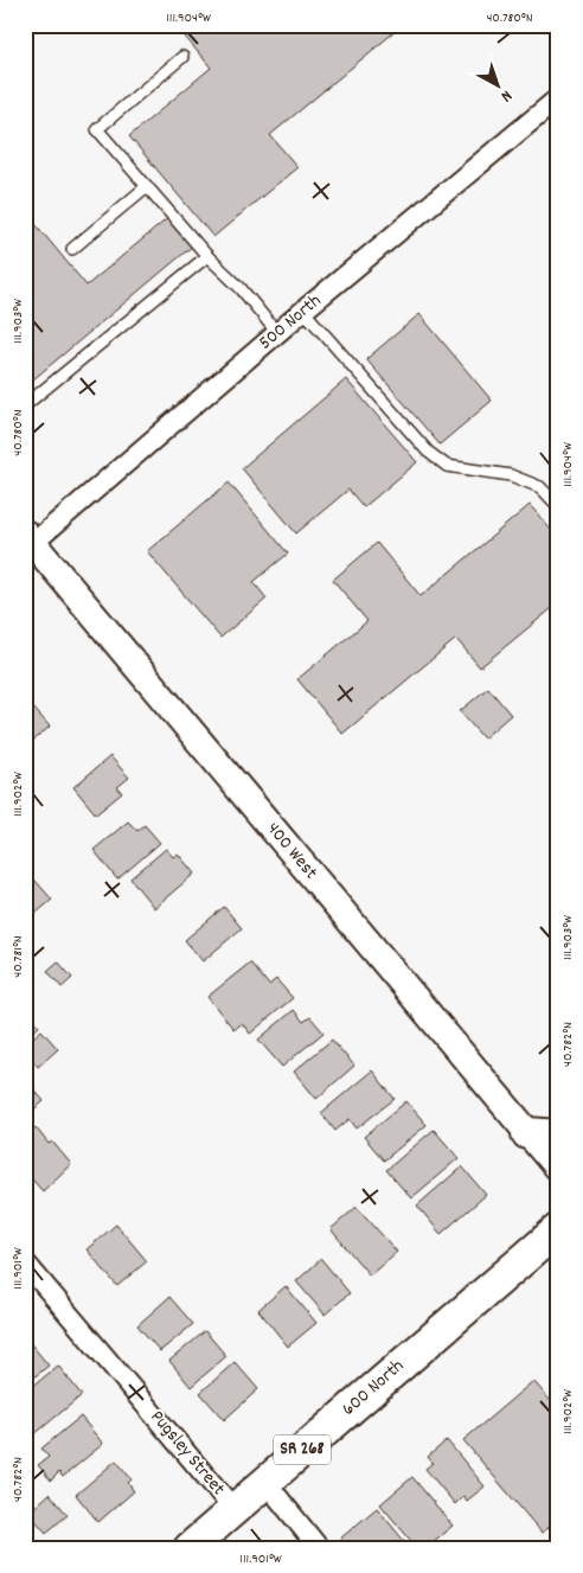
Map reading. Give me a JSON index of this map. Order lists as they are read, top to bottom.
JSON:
{
  "streets": {
    "main road": ["600 North", "SR 268"],
    "street": ["500 North", "400 West", "Pugsley Street"]
  },
  "crossings": [
    ["500 North", "400 West"],
    ["600 North", "Pugsley Street"]
  ],
  "north": "bottom right",
  "coordinates": [
    "111.904°W",
    "40.780°N",
    "111.903°W",
    "111.902°W",
    "40.781°N",
    "40.782°N",
    "111.901°W"
  ]
}
